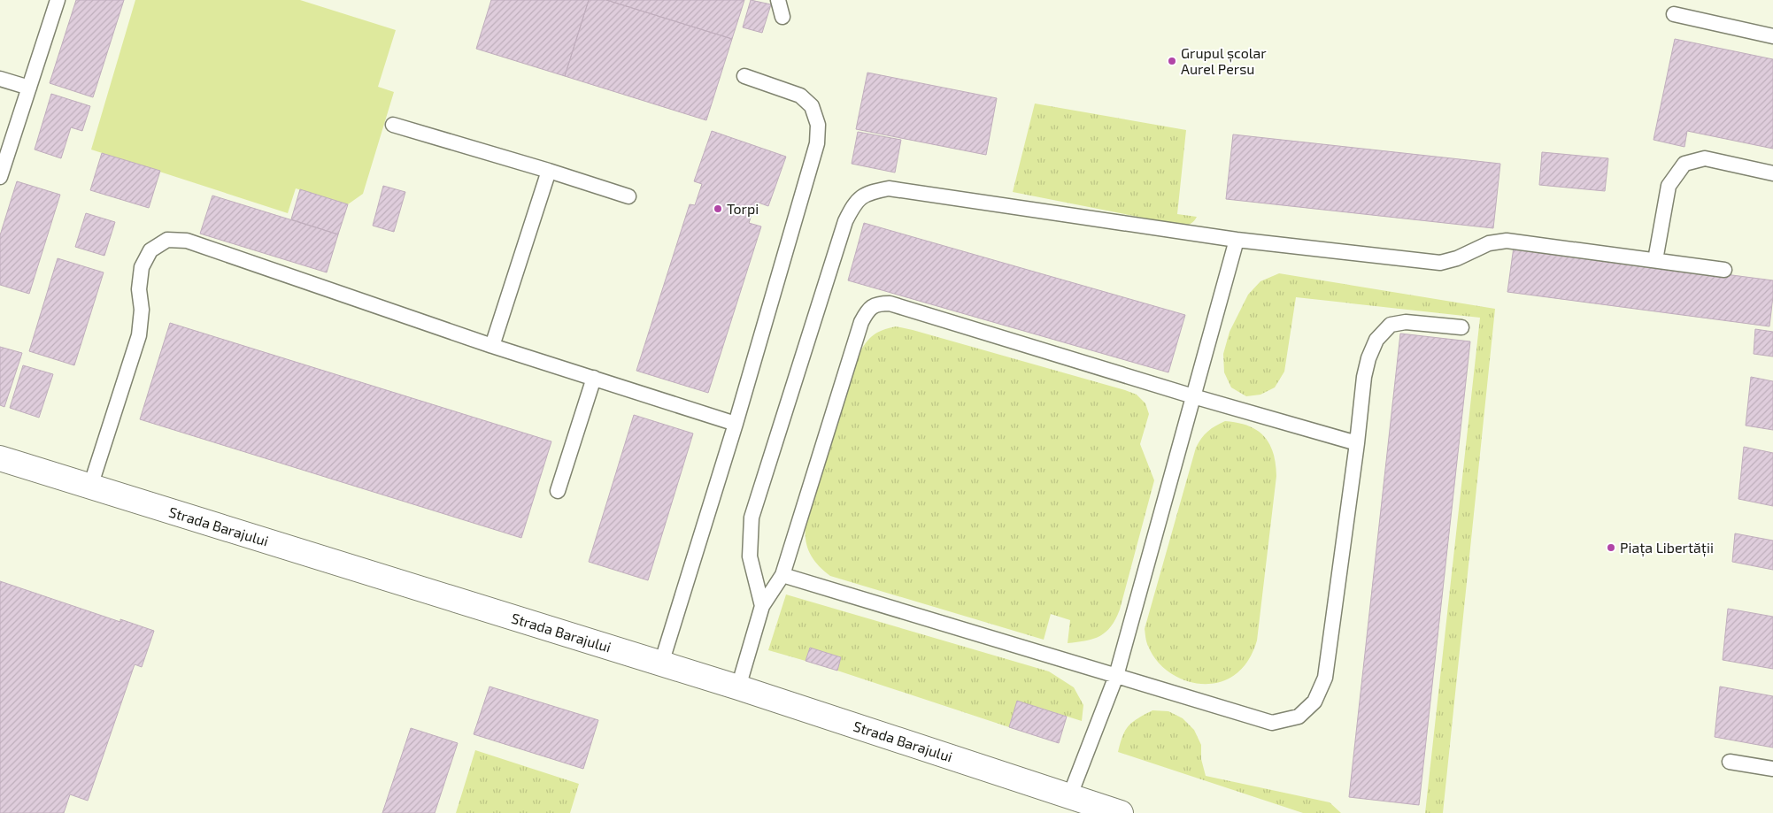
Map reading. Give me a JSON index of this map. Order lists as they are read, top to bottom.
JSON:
{
  "streets": {
    "main road": ["Strada Barajului"]
  },
  "places": ["Grupul școlar Aurel Persu", "Torpi", "Piața Libertății"]
}
